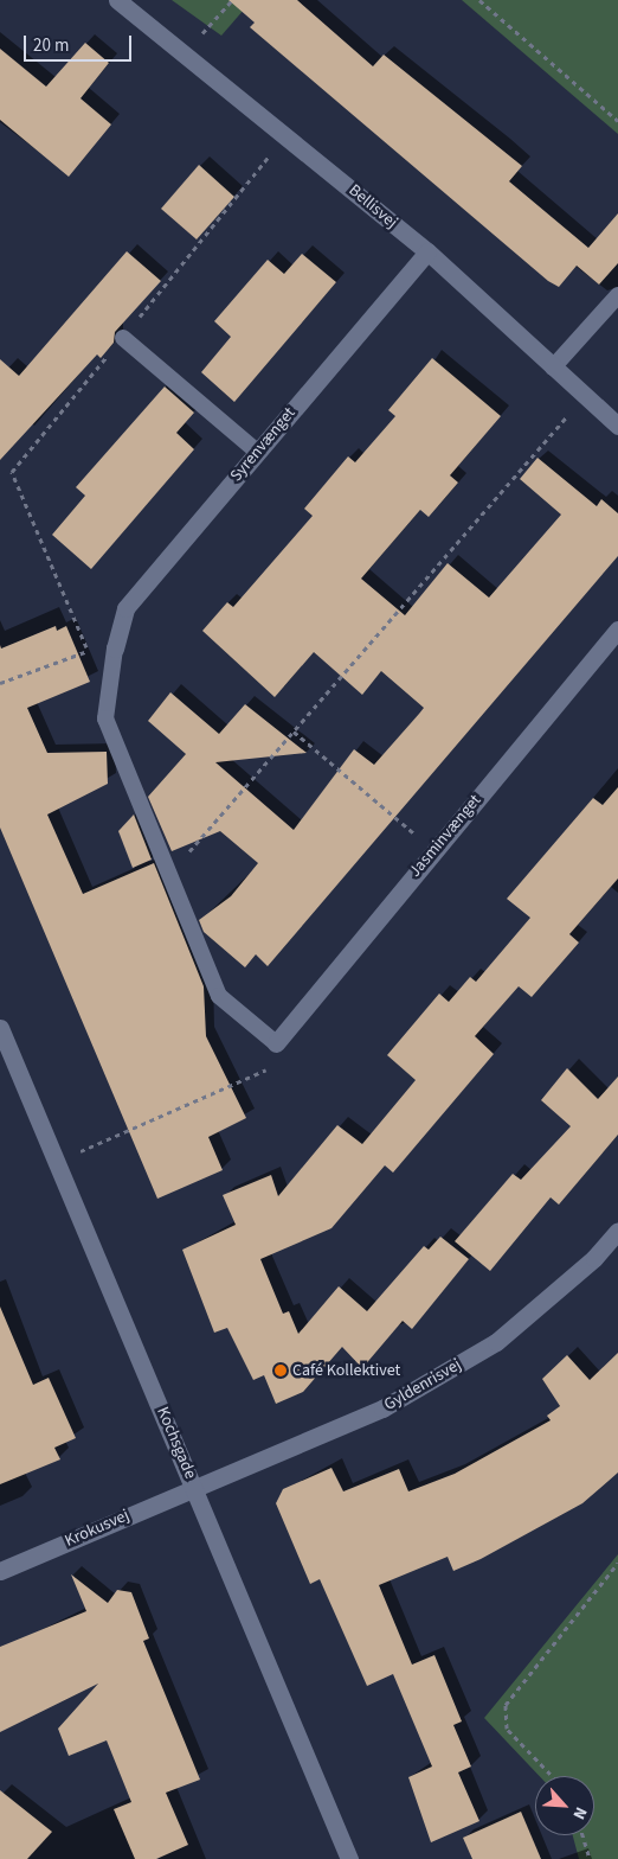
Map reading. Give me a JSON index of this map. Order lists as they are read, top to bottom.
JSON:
{
  "streets": {
    "street": [
      "Bellisvej",
      "Syrenvænget",
      "Jasminvænget",
      "Gyldenrisvej",
      "Kochsgade",
      "Krokusvej"
    ]
  },
  "crossings": [
    ["Bellisvej", "Syrenvænget"],
    ["Gyldenrisvej", "Kochsgade"],
    ["Gyldenrisvej", "Krokusvej"],
    ["Kochsgade", "Krokusvej"]
  ],
  "places": ["Café Kollektivet"],
  "scale_bar": "20 m",
  "north": "bottom right"
}
